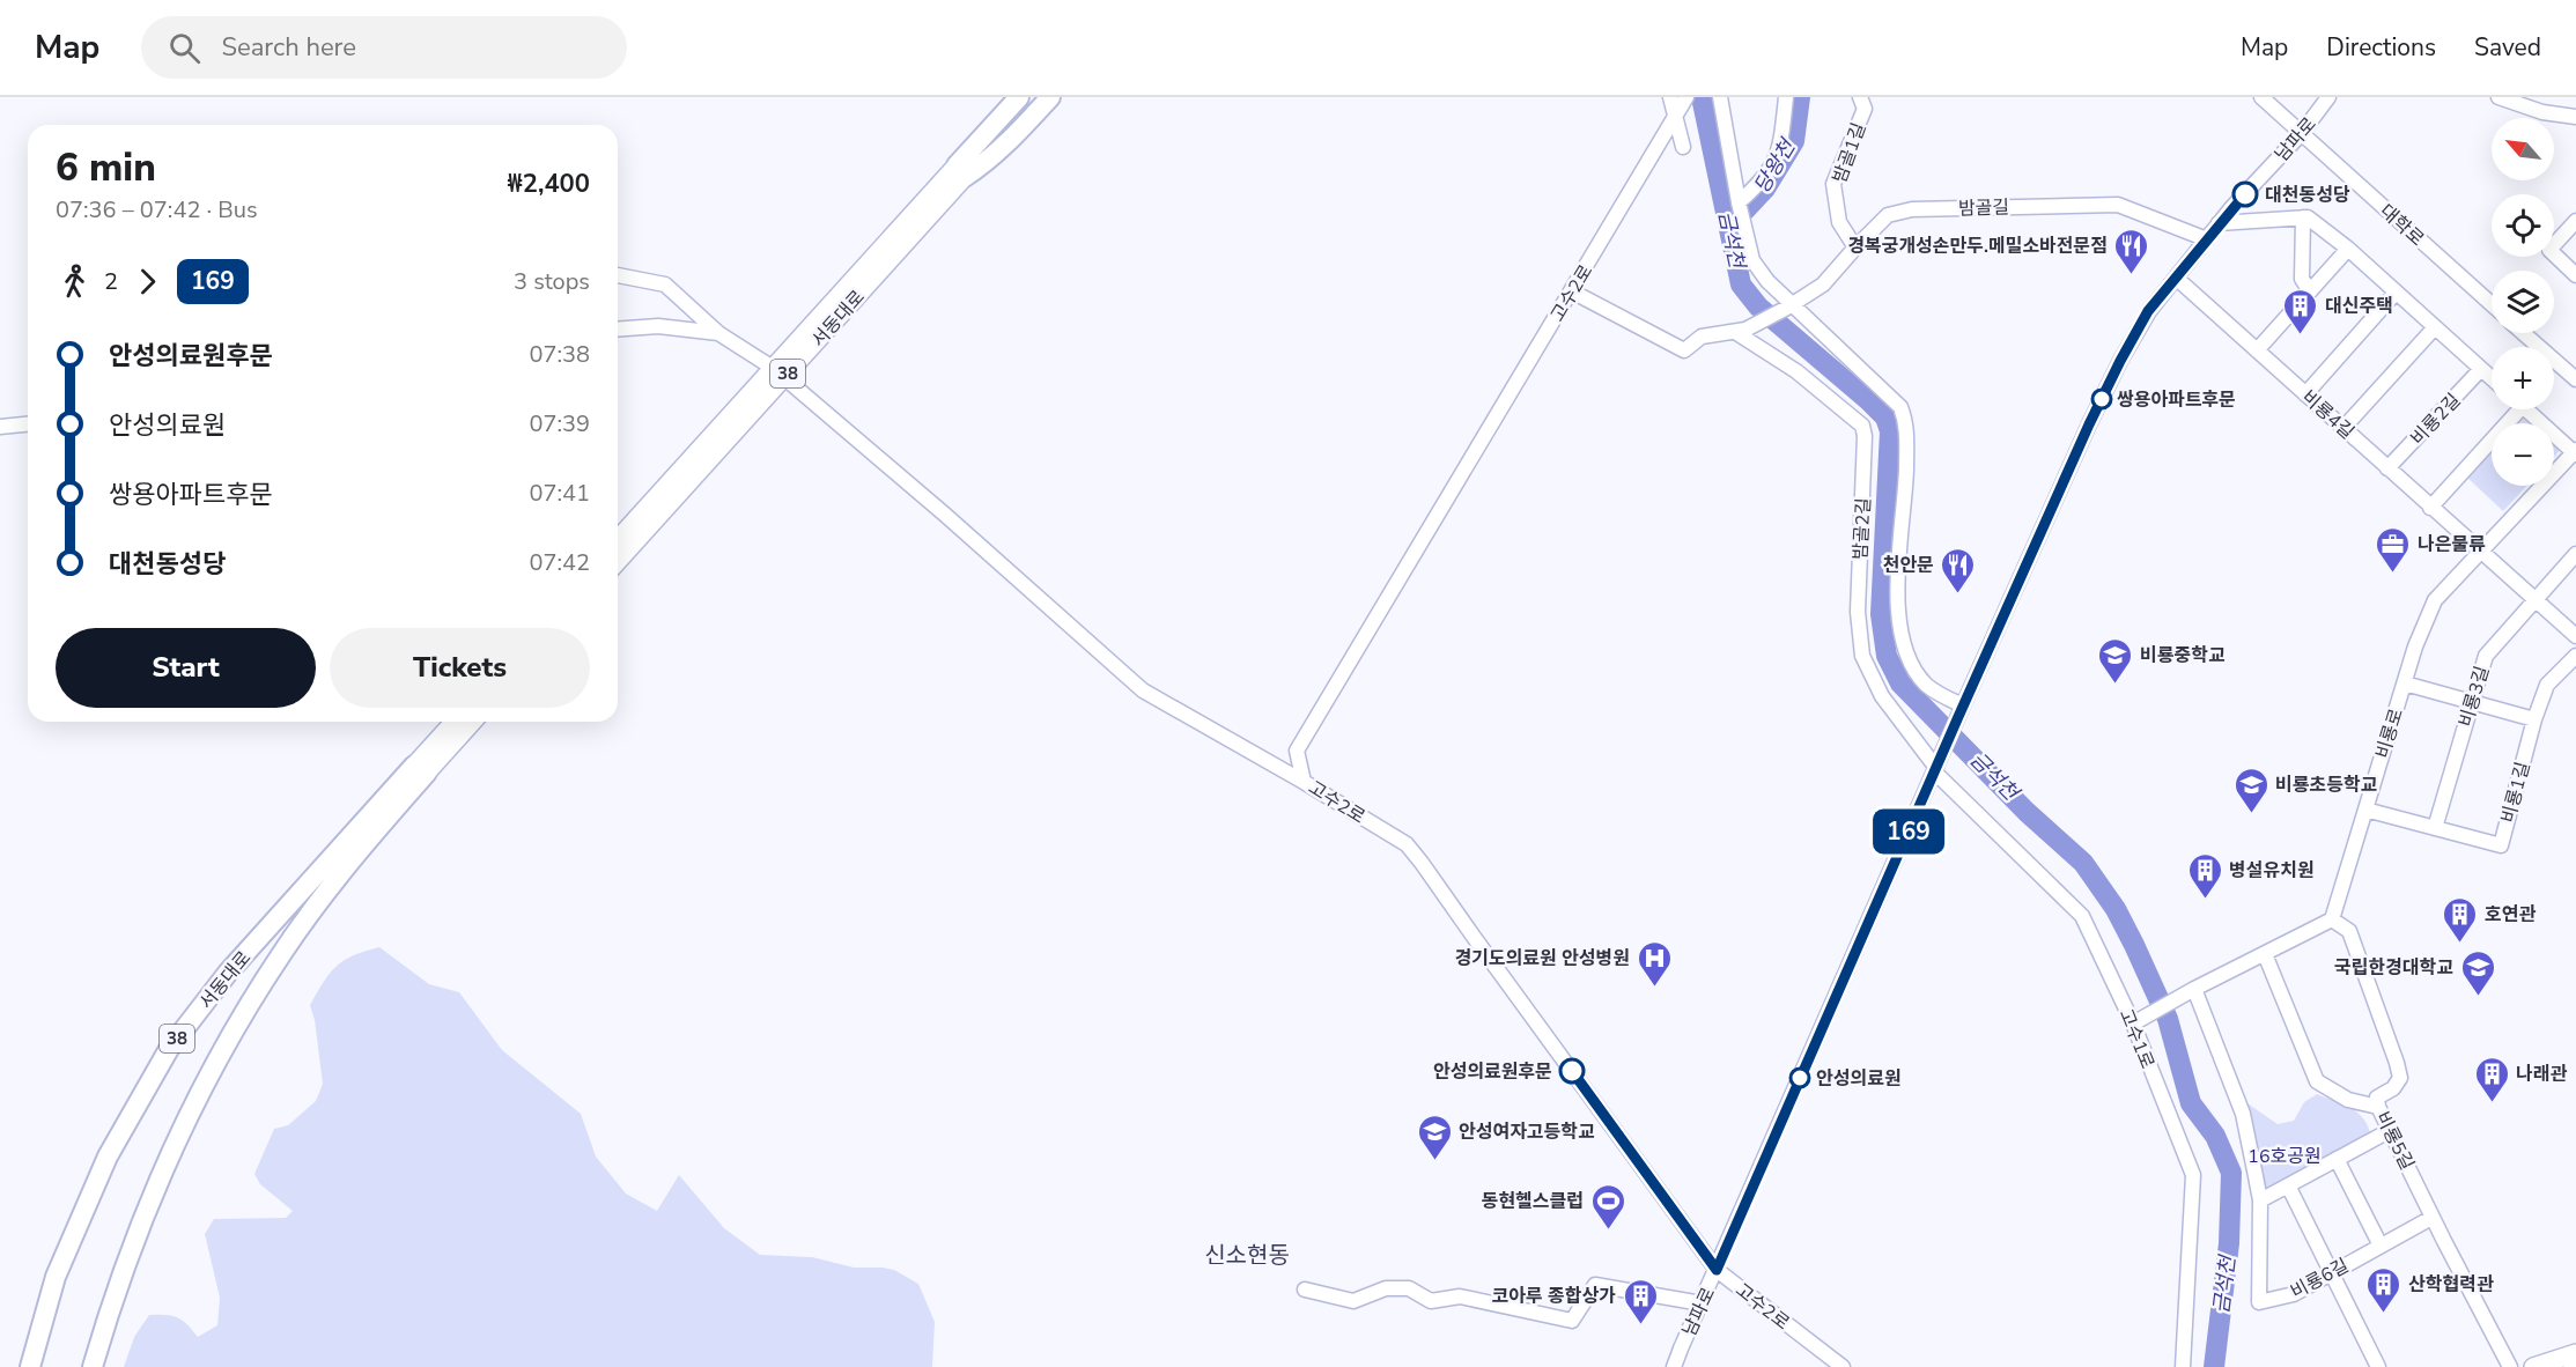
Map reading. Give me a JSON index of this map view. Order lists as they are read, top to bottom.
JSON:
{
  "streets": {
    "highway": ["서동대로", "38"],
    "street": [
      "남파로",
      "밤골1길",
      "밤골길",
      "대학로",
      "고수2로",
      "비룡4길",
      "비룡2길",
      "밤골2길",
      "비룡3길",
      "비룡로",
      "비룡1길",
      "고수1로",
      "비룡5길",
      "비룡6길"
    ]
  },
  "crossings": [
    ["남파로", "밤골길"],
    ["남파로", "대학로"],
    ["남파로", "고수2로"],
    ["남파로", "비룡4길"],
    ["남파로", "밤골2길"],
    ["남파로", "고수1로"],
    ["밤골1길", "밤골길"],
    ["밤골길", "고수2로"],
    ["밤골길", "밤골2길"],
    ["비룡4길", "비룡2길"],
    ["비룡4길", "비룡3길"],
    ["비룡4길", "비룡로"],
    ["밤골2길", "고수1로"],
    ["비룡3길", "비룡1길"],
    ["비룡로", "비룡1길"],
    ["비룡로", "비룡5길"],
    ["비룡5길", "비룡6길"]
  ],
  "districts": ["신소현동"],
  "water": ["당왕천", "금석천"],
  "parks": ["16호공원"],
  "places": {
    "other": [
      "대천동성당",
      "쌍용아파트후문",
      "안성의료원후문",
      "안성의료원"
    ],
    "restaurant": ["경복궁개성손만두.메밀소바전문점", "천안문"],
    "building": [
      "대신주택",
      "병설유치원",
      "호연관",
      "나래관",
      "산학협력관",
      "코아루 종합상가"
    ],
    "office": ["나은물류"],
    "school or university": [
      "비룡중학교",
      "비룡초등학교",
      "국립한경대학교",
      "안성여자고등학교"
    ],
    "hospital": ["경기도의료원 안성병원"],
    "sports": ["동현헬스클럽"]
  },
  "lines": ["bus line 169"],
  "north": "top left",
  "page": {
    "header": "Map",
    "search": "Search here",
    "nav": ["Map", "Directions", "Saved"],
    "on_map": "169",
    "map_buttons": ["+", "−"],
    "heading": ["6 min", "07:36 – 07:42 · Bus", "₩2,400"],
    "legs": ["2", "169", "3 stops"],
    "list": [
      {
        "name": "안성의료원후문",
        "value": "07:38"
      },
      {
        "name": "안성의료원",
        "value": "07:39"
      },
      {
        "name": "쌍용아파트후문",
        "value": "07:41"
      },
      {
        "name": "대천동성당",
        "value": "07:42"
      }
    ],
    "buttons": ["Start", "Tickets"]
  }
}
